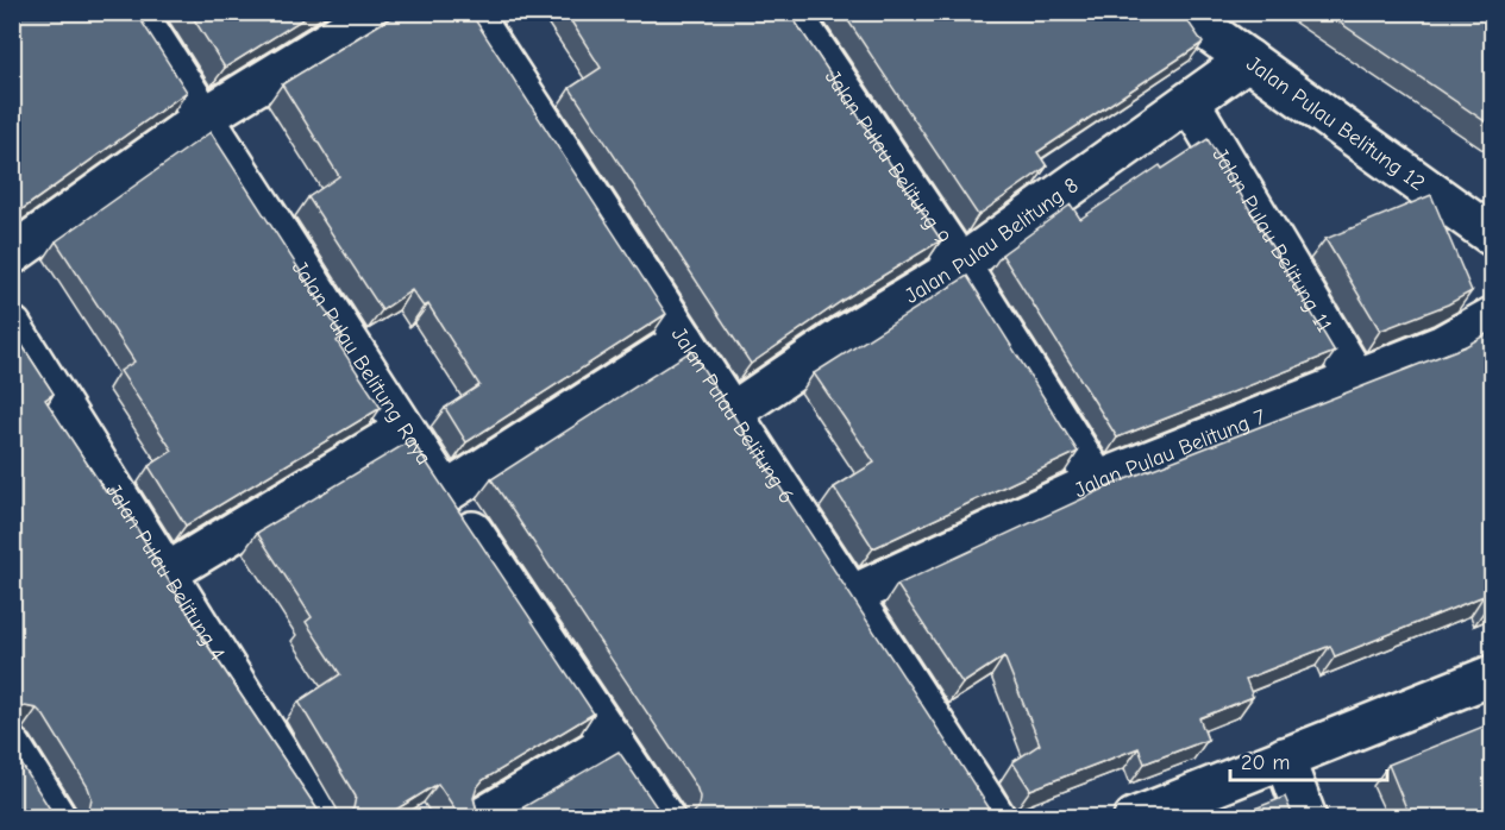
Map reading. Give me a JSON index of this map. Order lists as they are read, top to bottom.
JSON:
{
  "streets": {
    "street": [
      "Jalan Pulau Belitung 12",
      "Jalan Pulau Belitung 9",
      "Jalan Pulau Belitung 8",
      "Jalan Pulau Belitung 11",
      "Jalan Pulau Belitung Raya",
      "Jalan Pulau Belitung 6",
      "Jalan Pulau Belitung 7",
      "Jalan Pulau Belitung 4"
    ]
  },
  "crossings": [
    ["Jalan Pulau Belitung 12", "Jalan Pulau Belitung 8"],
    ["Jalan Pulau Belitung 9", "Jalan Pulau Belitung 8"],
    ["Jalan Pulau Belitung 9", "Jalan Pulau Belitung 7"],
    ["Jalan Pulau Belitung 8", "Jalan Pulau Belitung 11"],
    ["Jalan Pulau Belitung 8", "Jalan Pulau Belitung 6"],
    ["Jalan Pulau Belitung 11", "Jalan Pulau Belitung 7"],
    ["Jalan Pulau Belitung 6", "Jalan Pulau Belitung 7"]
  ],
  "scale_bar": "20 m"
}
